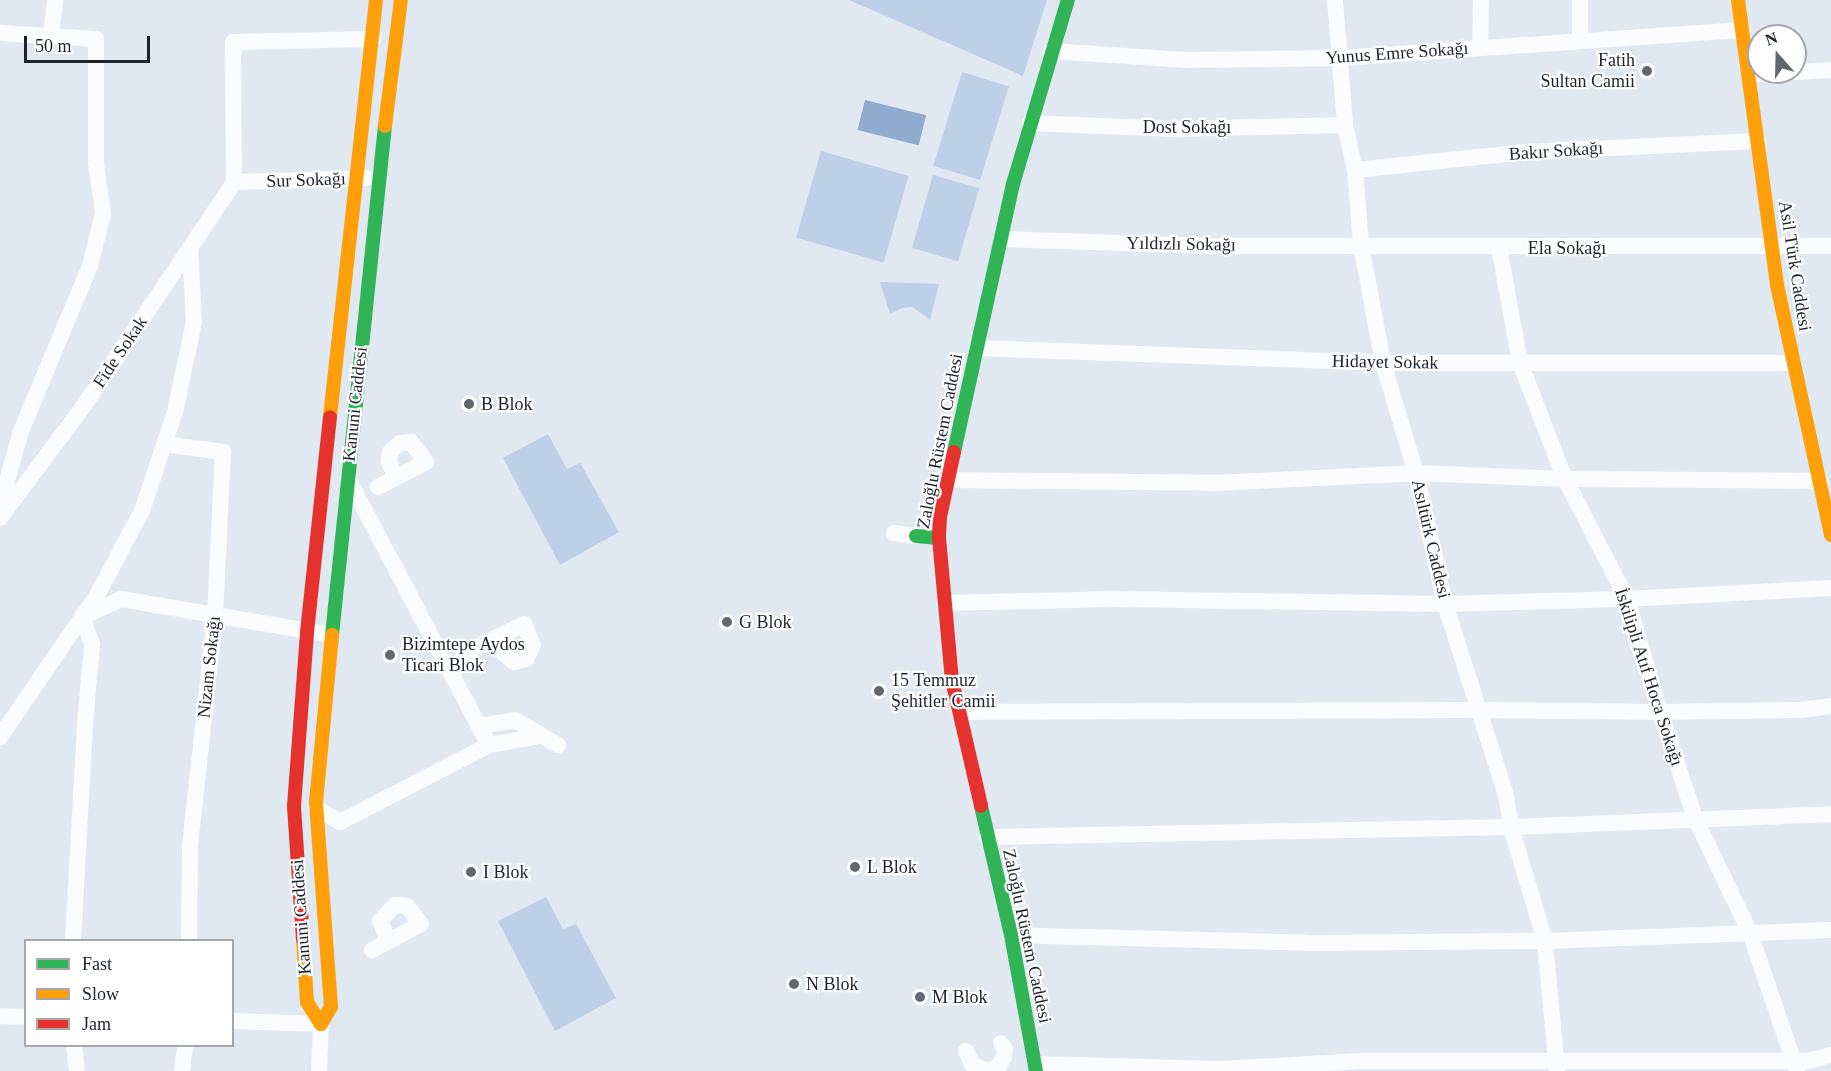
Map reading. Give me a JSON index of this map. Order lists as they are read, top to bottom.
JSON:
{
  "streets": {
    "street": [
      "Yunus Emre Sokağı",
      "Dost Sokağı",
      "Bakır Sokağı",
      "Sur Sokağı",
      "Yıldızlı Sokağı",
      "Ela Sokağı",
      "Asil Türk Caddesi",
      "Fide Sokak",
      "Hidayet Sokak",
      "Kanuni Caddesi",
      "Zaloğlu Rüstem Caddesi",
      "Asıltürk Caddesi",
      "Nizam Sokağı",
      "İskilipli Atıf Hoca Sokağı"
    ]
  },
  "crossings": [
    ["Yunus Emre Sokağı", "Asil Türk Caddesi"],
    ["Yunus Emre Sokağı", "Zaloğlu Rüstem Caddesi"],
    ["Yunus Emre Sokağı", "Asıltürk Caddesi"],
    ["Dost Sokağı", "Zaloğlu Rüstem Caddesi"],
    ["Dost Sokağı", "Asıltürk Caddesi"],
    ["Bakır Sokağı", "Asil Türk Caddesi"],
    ["Bakır Sokağı", "Asıltürk Caddesi"],
    ["Sur Sokağı", "Fide Sokak"],
    ["Sur Sokağı", "Kanuni Caddesi"],
    ["Yıldızlı Sokağı", "Ela Sokağı"],
    ["Yıldızlı Sokağı", "Zaloğlu Rüstem Caddesi"],
    ["Yıldızlı Sokağı", "Asıltürk Caddesi"],
    ["Ela Sokağı", "Asil Türk Caddesi"],
    ["Ela Sokağı", "Asıltürk Caddesi"],
    ["Ela Sokağı", "İskilipli Atıf Hoca Sokağı"],
    ["Asil Türk Caddesi", "Hidayet Sokak"],
    ["Hidayet Sokak", "Zaloğlu Rüstem Caddesi"],
    ["Hidayet Sokak", "Asıltürk Caddesi"],
    ["Hidayet Sokak", "İskilipli Atıf Hoca Sokağı"]
  ],
  "places": [
    "Fatih Sultan Camii",
    "B Blok",
    "G Blok",
    "Bizimtepe Aydos Ticari Blok",
    "15 Temmuz Şehitler Camii",
    "L Blok",
    "I Blok",
    "N Blok",
    "M Blok"
  ],
  "legend": ["Fast", "Slow", "Jam"],
  "scale_bar": "50 m",
  "north": "top"
}
